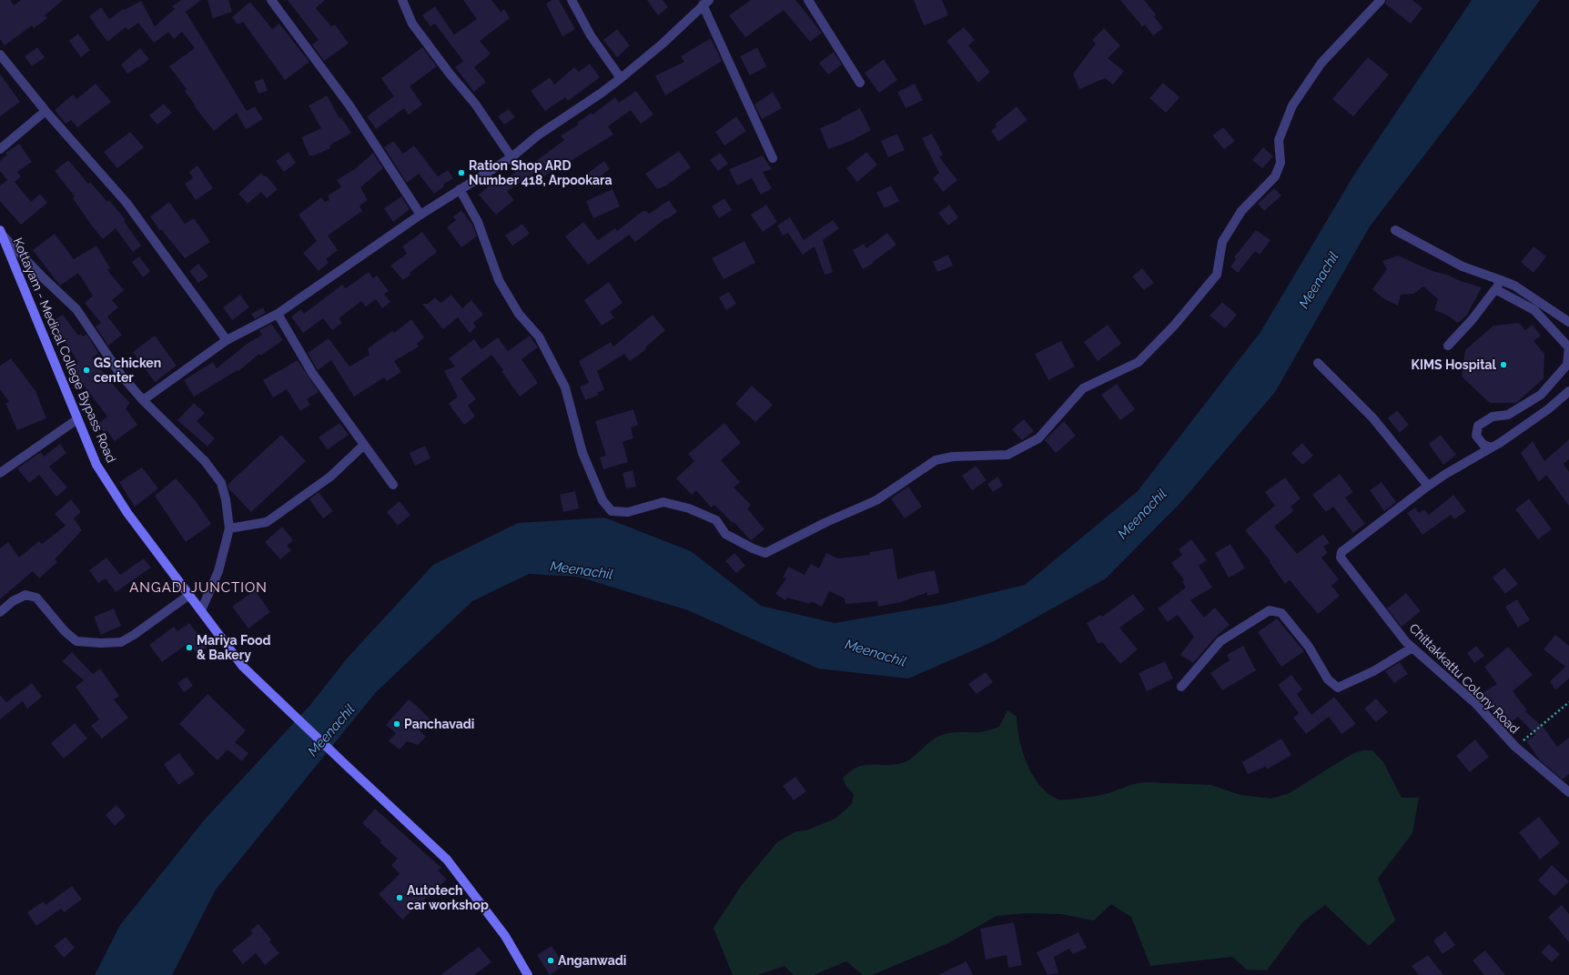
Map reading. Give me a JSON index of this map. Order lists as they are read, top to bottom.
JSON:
{
  "streets": {
    "main road": ["Kottayam - Medical College Bypass Road"],
    "street": ["Chittakkattu Colony Road"]
  },
  "districts": ["ANGADI JUNCTION"],
  "water": ["Meenachil"],
  "places": [
    "Ration Shop ARD Number 418, Arpookara",
    "KIMS Hospital",
    "GS chicken center",
    "Mariya Food & Bakery",
    "Panchavadi",
    "Autotech car workshop",
    "Anganwadi"
  ]
}
